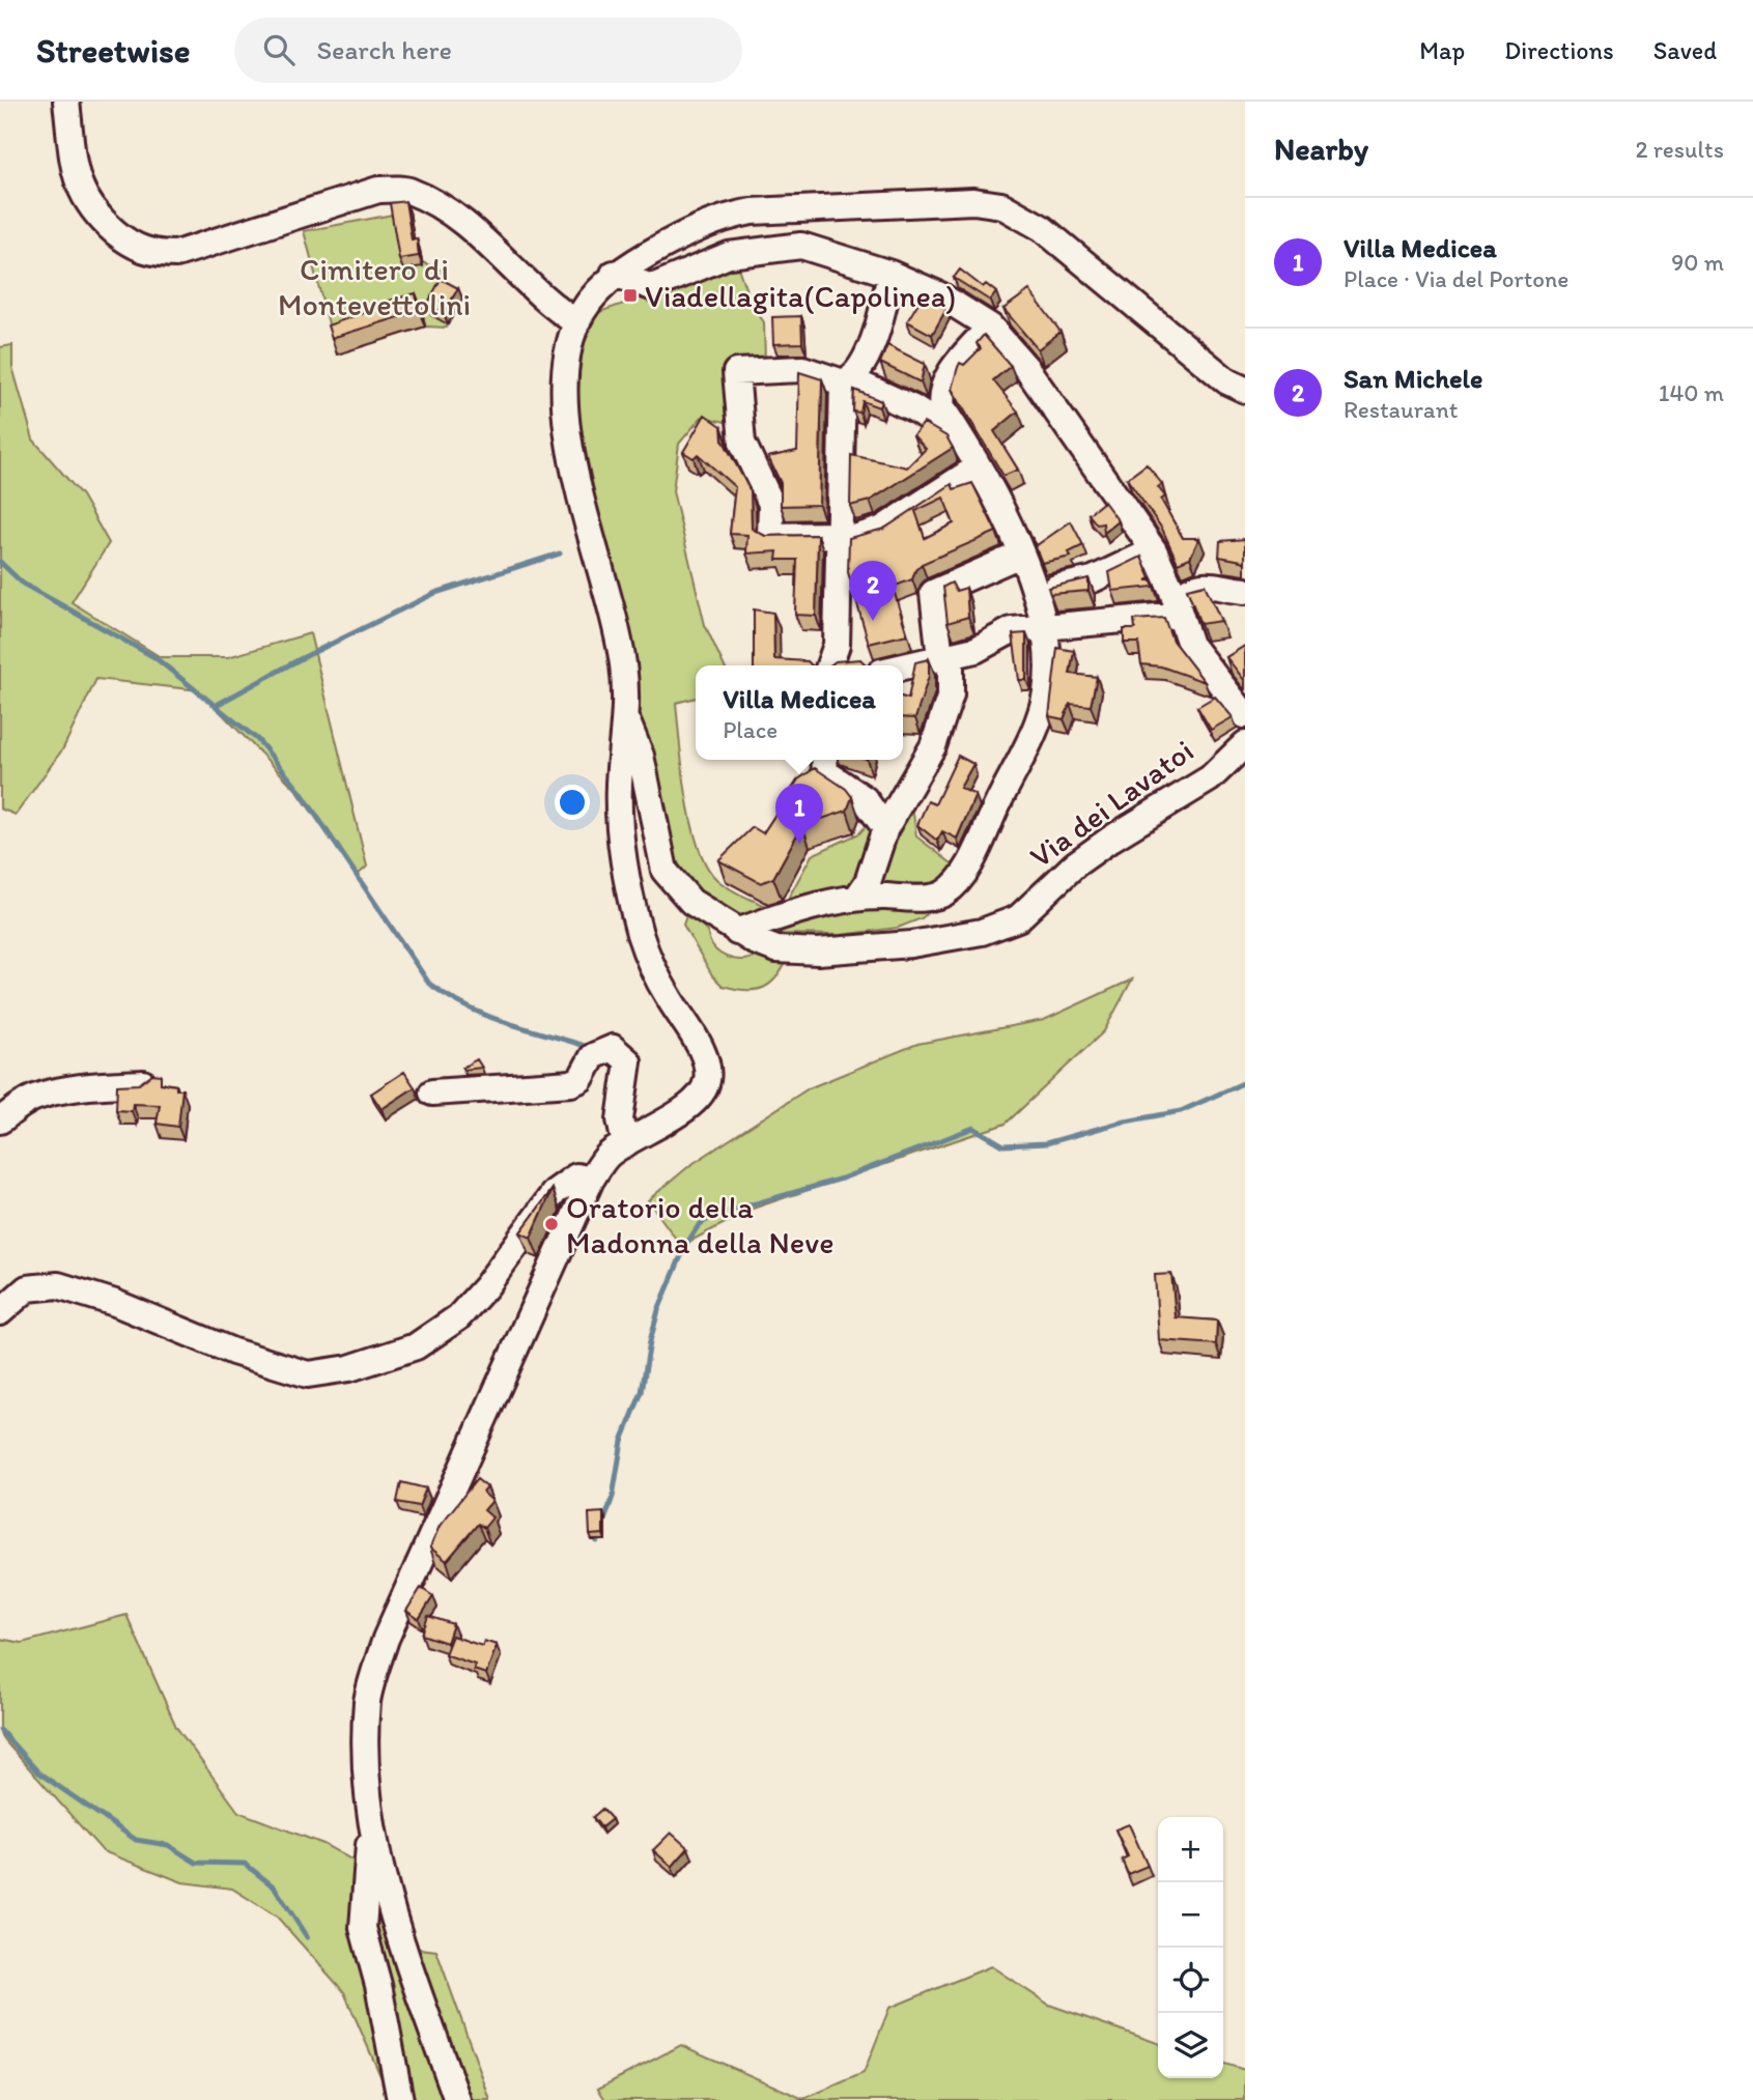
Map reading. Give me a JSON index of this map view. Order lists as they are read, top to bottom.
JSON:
{
  "streets": {
    "street": ["Via dei Lavatoi"]
  },
  "parks": ["Cimitero di Montevettolini"],
  "places": {
    "transit": ["Viadellagita(Capolinea)"],
    "other": ["Oratorio della Madonna della Neve"]
  },
  "page": {
    "header": "Streetwise",
    "search": "Search here",
    "nav": ["Map", "Directions", "Saved"],
    "heading": ["Nearby", "2 results"],
    "list": [
      {
        "mark": "1",
        "name": "Villa Medicea",
        "note": "Place · Via del Portone",
        "value": "90 m"
      },
      {
        "mark": "2",
        "name": "San Michele",
        "note": "Restaurant",
        "value": "140 m"
      }
    ],
    "pins": ["2", "1"],
    "popup": ["Villa Medicea", "Place"],
    "map_buttons": ["+", "−"]
  }
}
